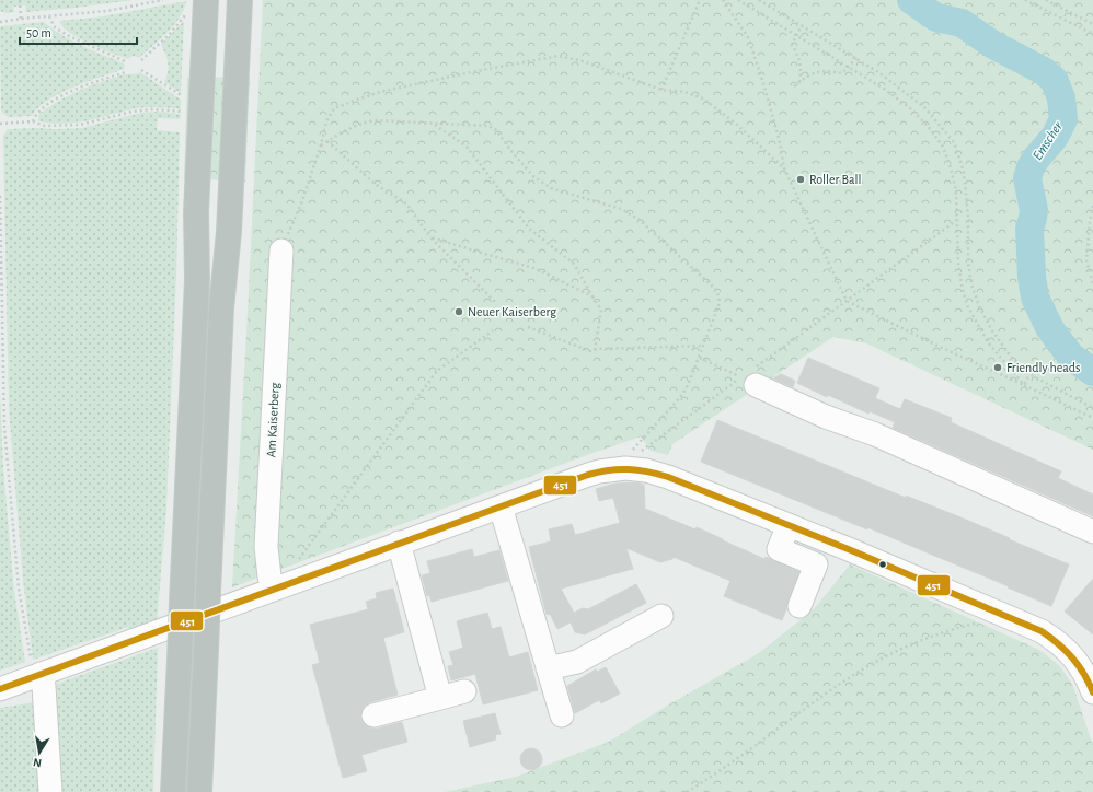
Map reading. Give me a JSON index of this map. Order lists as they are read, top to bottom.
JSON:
{
  "streets": {
    "street": ["Am Kaiserberg"]
  },
  "water": ["Emscher"],
  "places": ["Roller Ball", "Neuer Kaiserberg", "Friendly heads"],
  "lines": ["transit line 451"],
  "scale_bar": "50 m",
  "north": "bottom"
}
